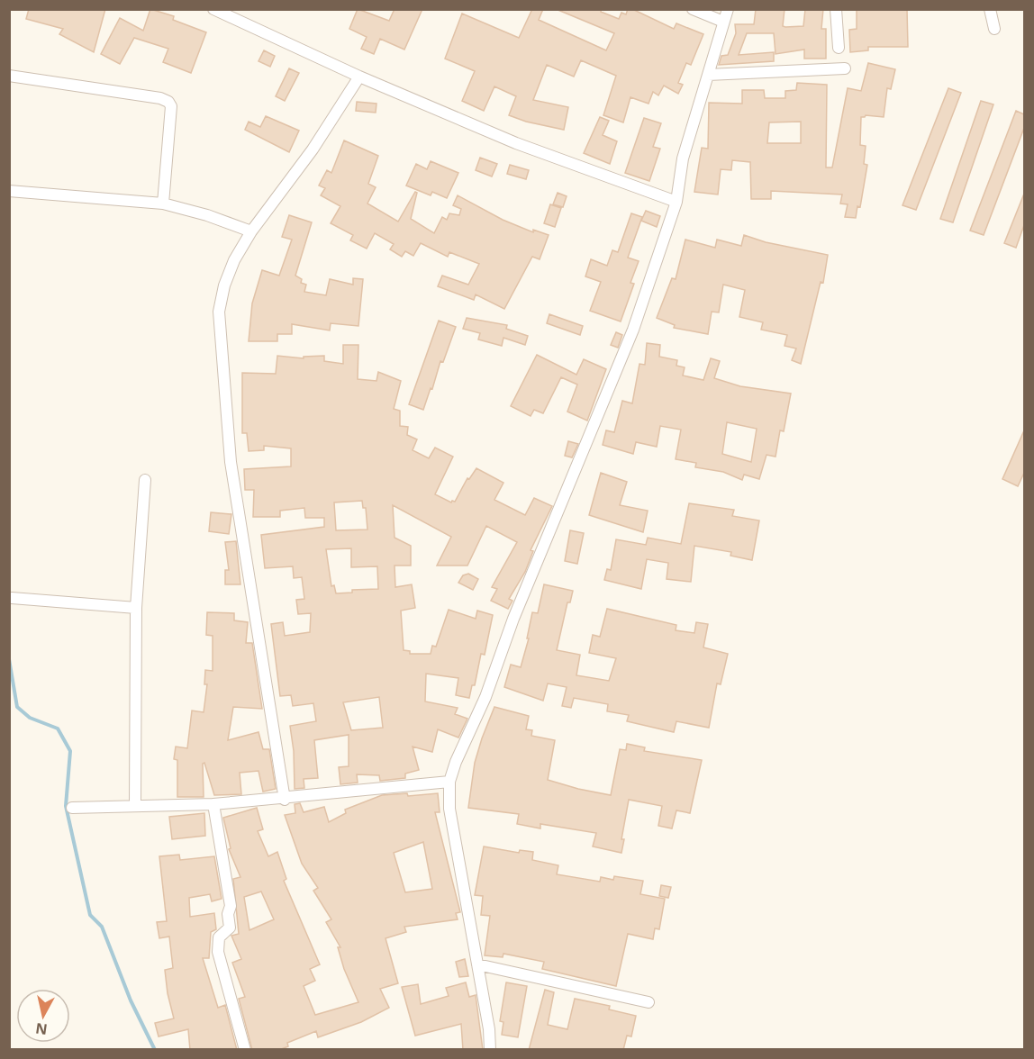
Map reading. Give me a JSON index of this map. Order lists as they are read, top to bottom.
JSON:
{
  "north": "bottom"
}
